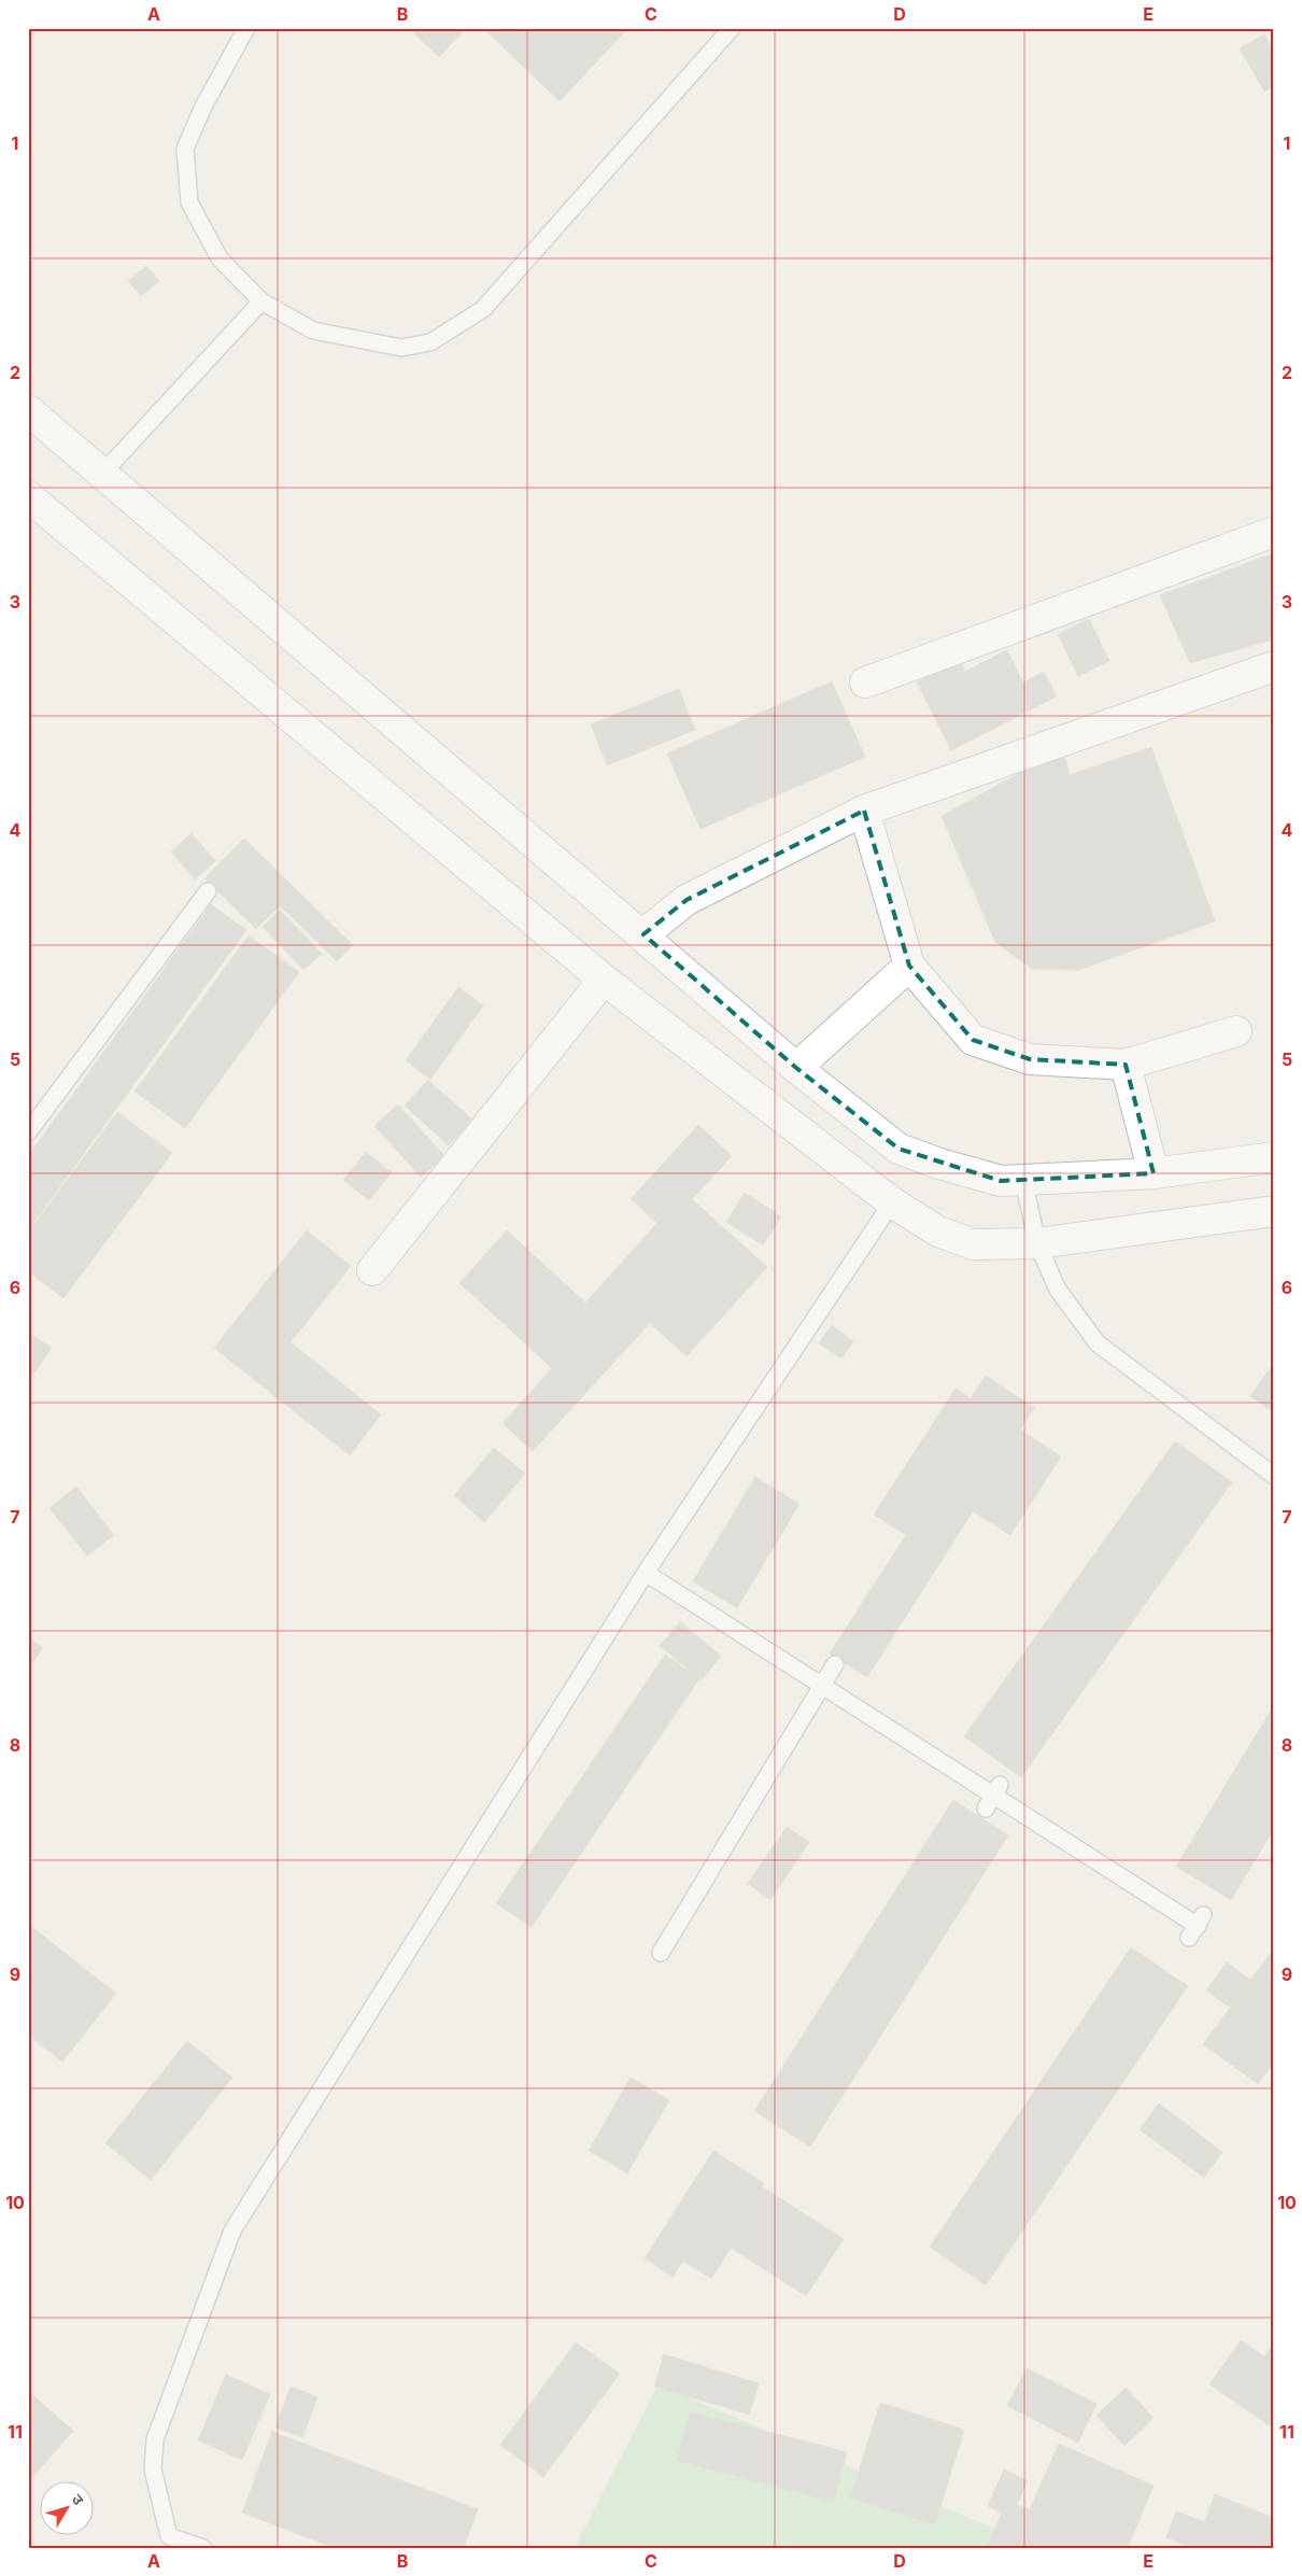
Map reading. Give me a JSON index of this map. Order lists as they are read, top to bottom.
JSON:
{
  "north": "top right",
  "grid": {
    "columns": [
      "A",
      "B",
      "C",
      "D",
      "E"
    ],
    "rows": [
      "1",
      "2",
      "3",
      "4",
      "5",
      "6",
      "7",
      "8",
      "9",
      "10",
      "11"
    ]
  }
}
